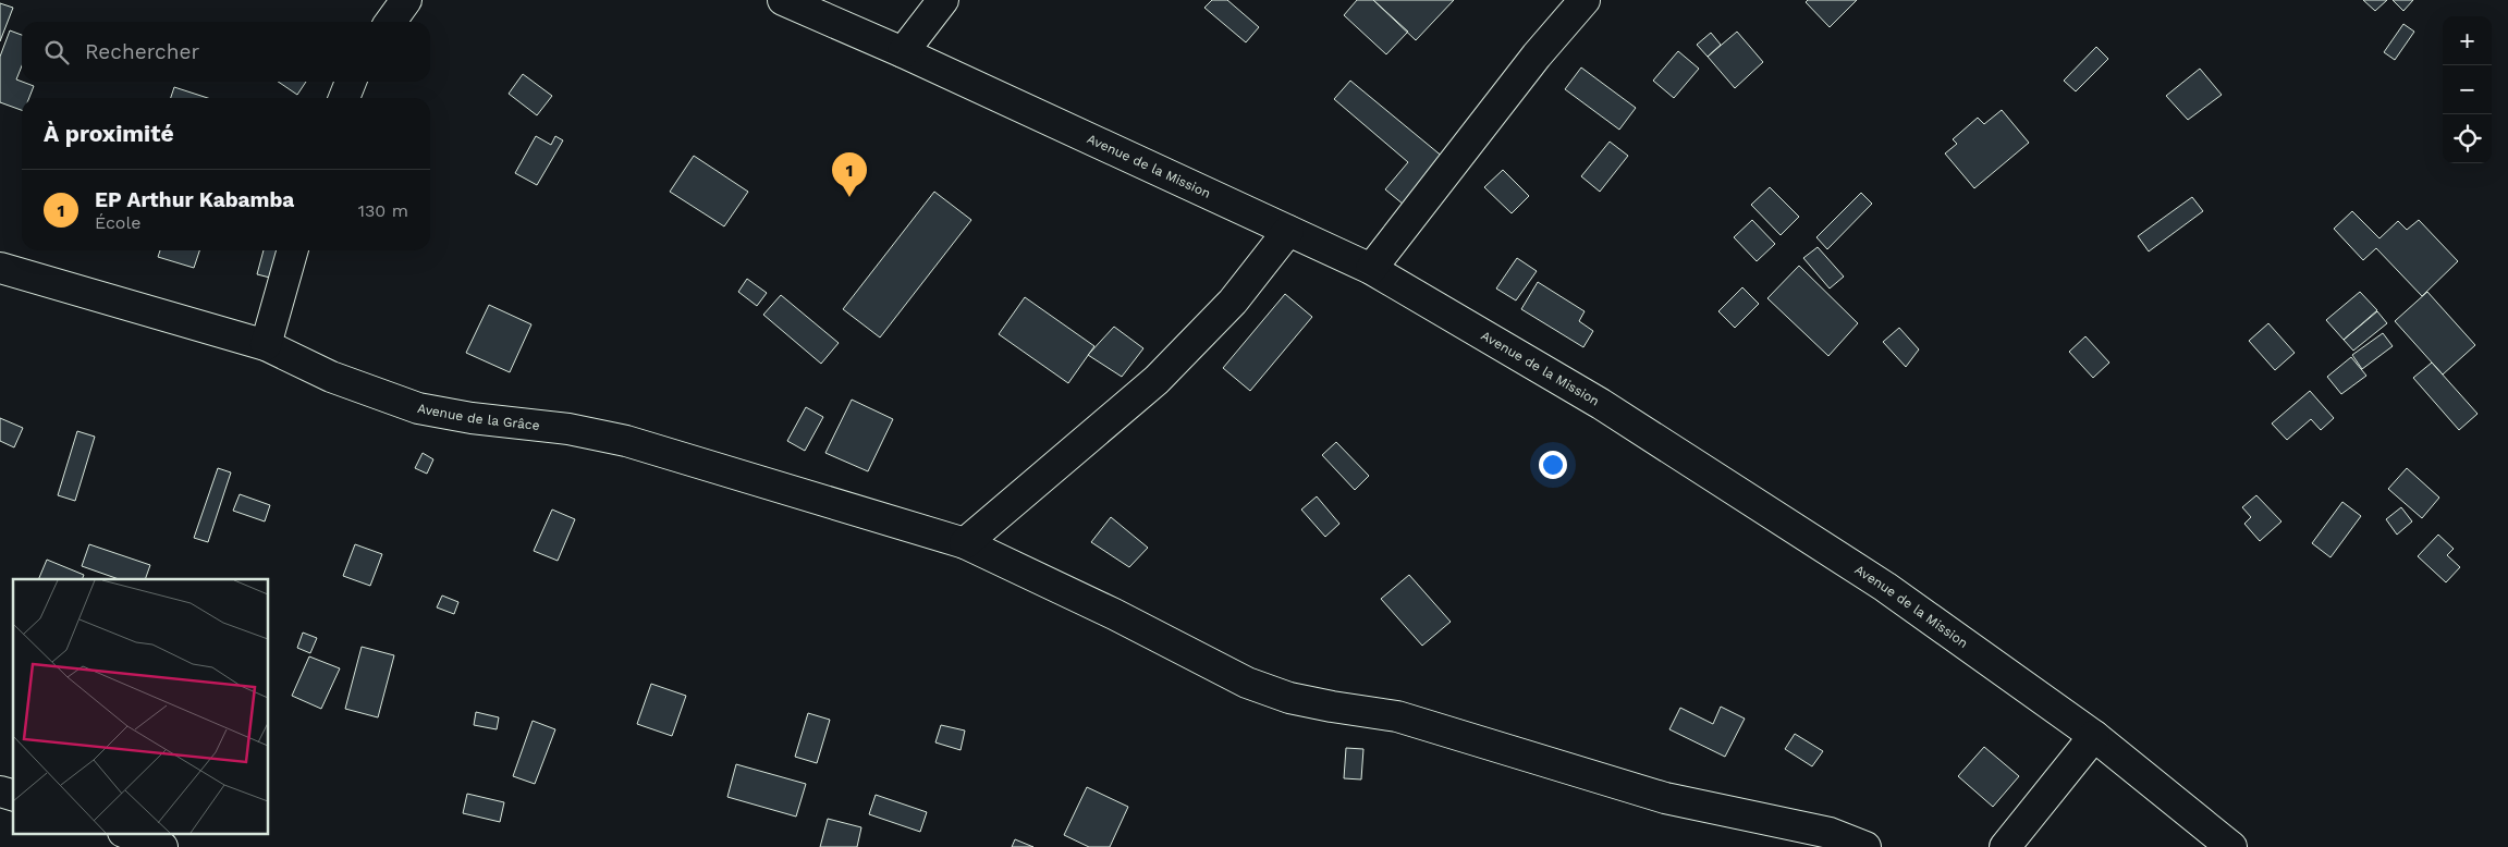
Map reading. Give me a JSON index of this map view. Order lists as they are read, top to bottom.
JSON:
{
  "streets": {
    "street": ["Avenue de la Mission", "Avenue de la Grâce"]
  },
  "page": {
    "map_buttons": ["+", "−"],
    "search": "Rechercher",
    "heading": "À proximité",
    "pins": "1",
    "list": [
      {
        "mark": "1",
        "name": "EP Arthur Kabamba",
        "note": "École",
        "value": "130 m"
      }
    ]
  }
}
